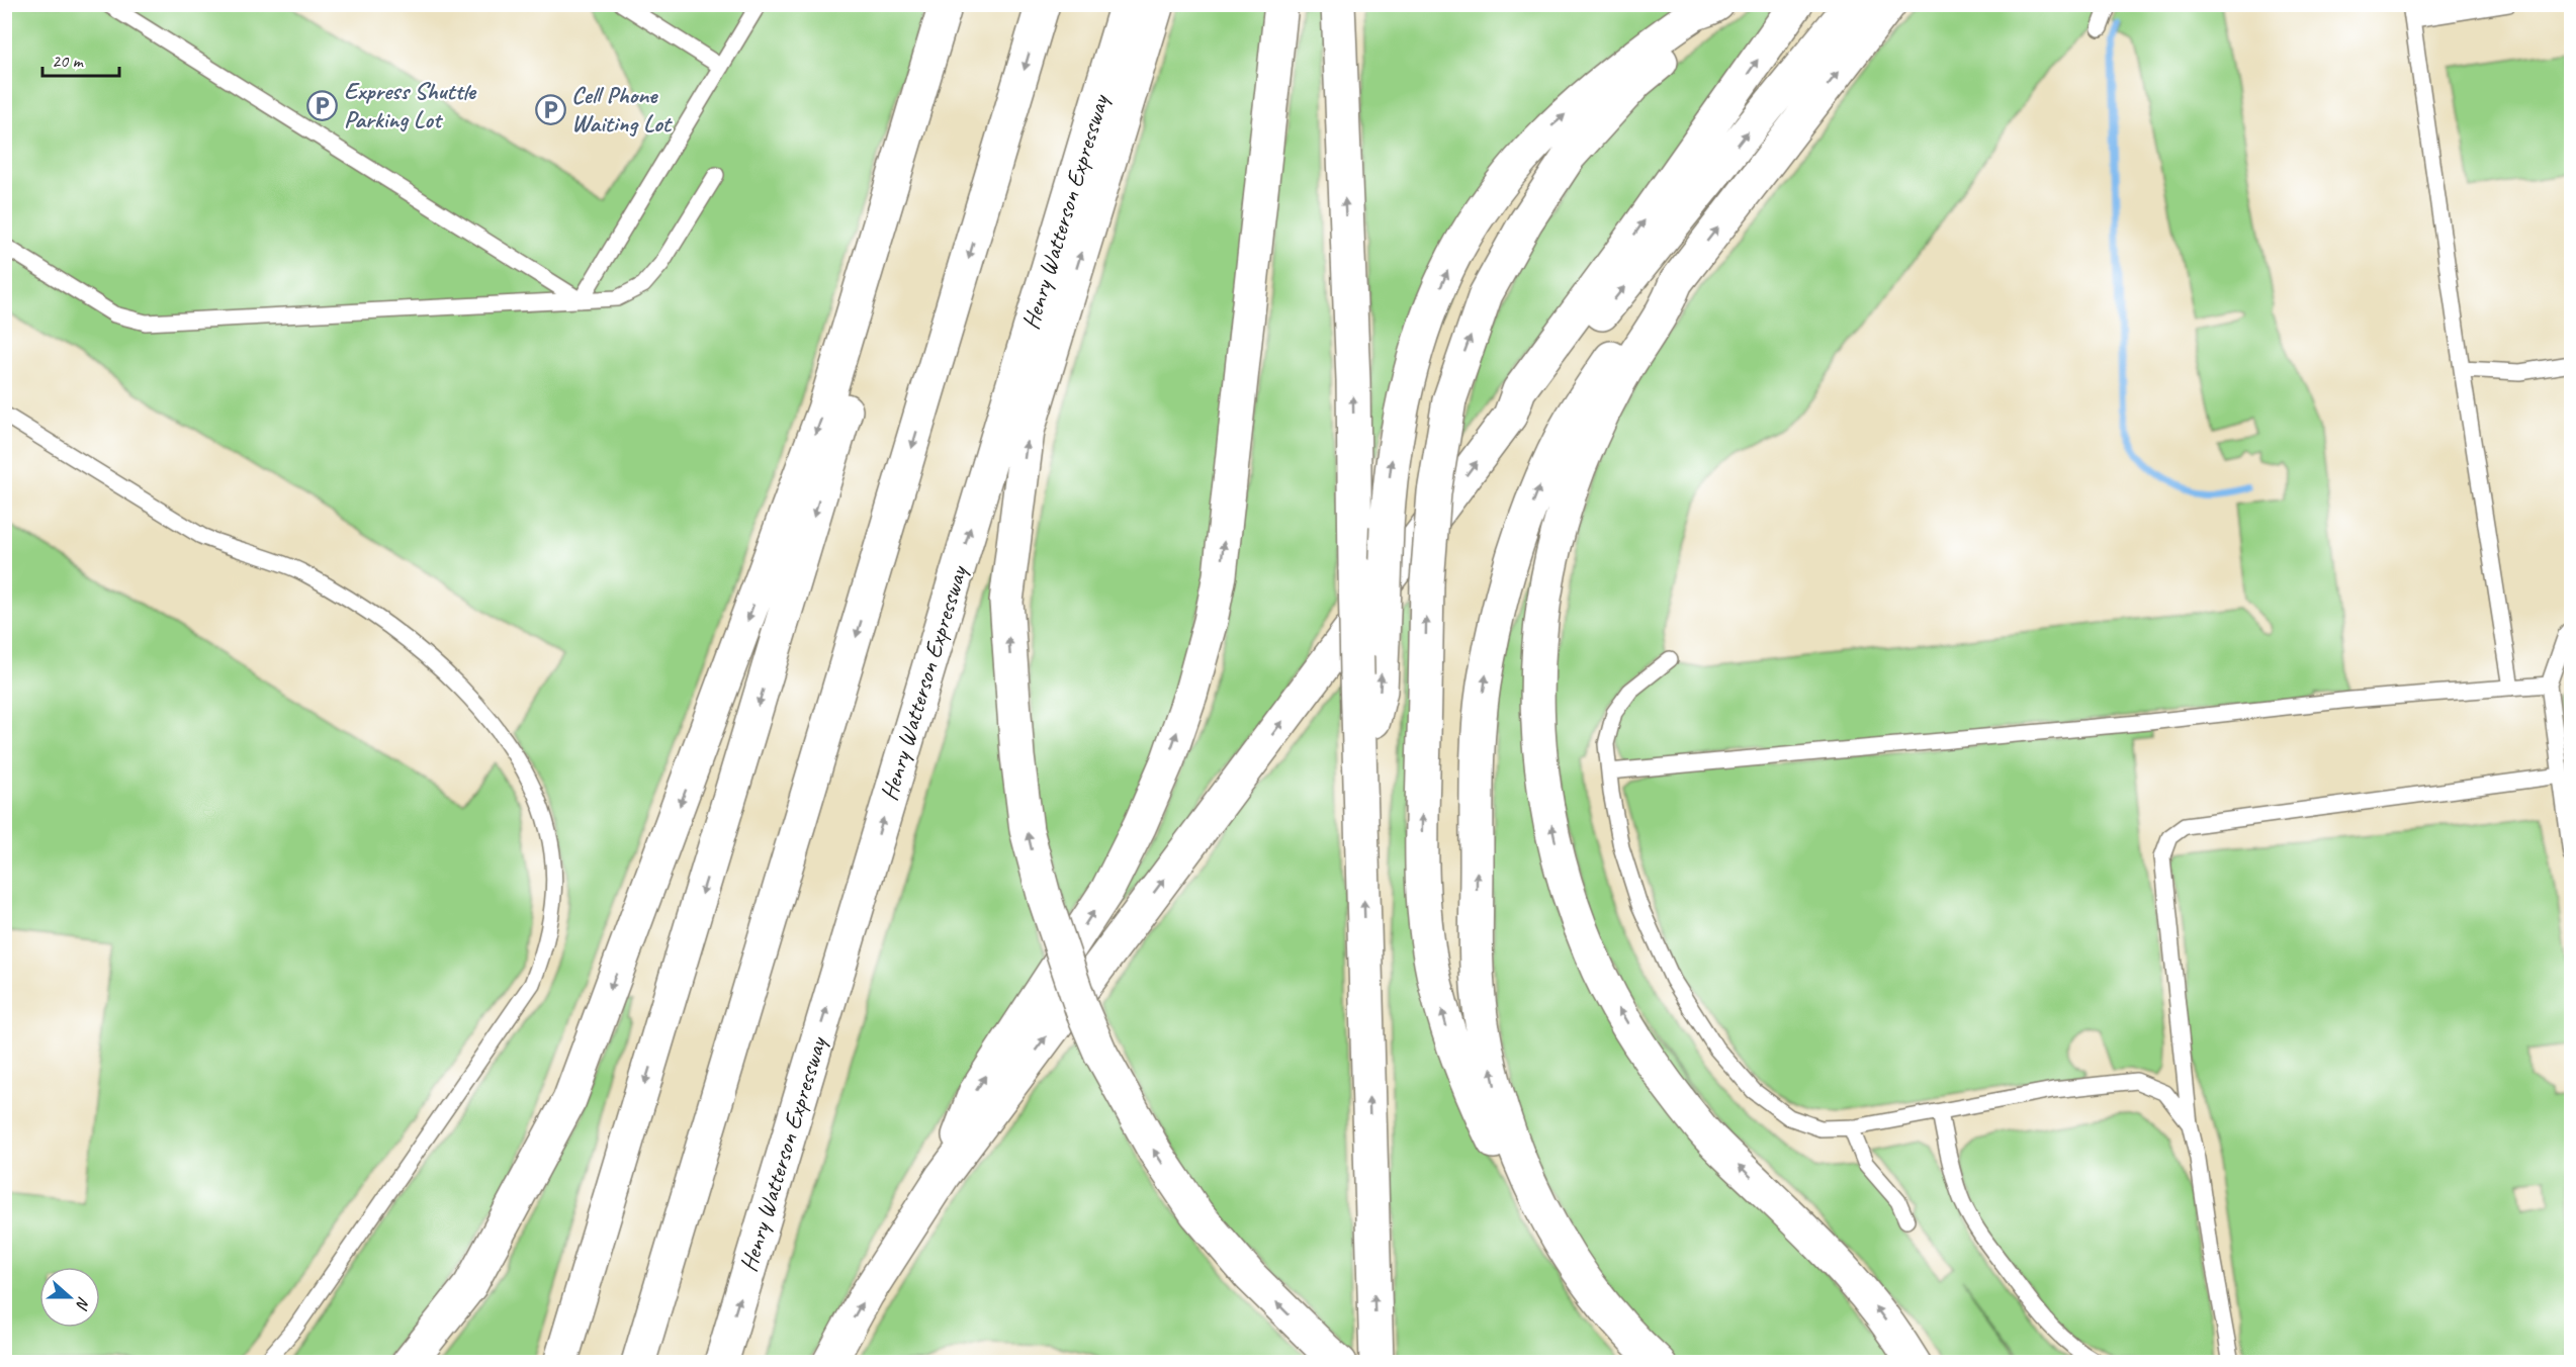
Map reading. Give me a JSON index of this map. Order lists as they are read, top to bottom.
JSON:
{
  "streets": {
    "highway": ["Henry Watterson Expressway"]
  },
  "places": {
    "parking": ["Express Shuttle Parking Lot", "Cell Phone Waiting Lot"]
  },
  "scale_bar": "20 m",
  "north": "right"
}
